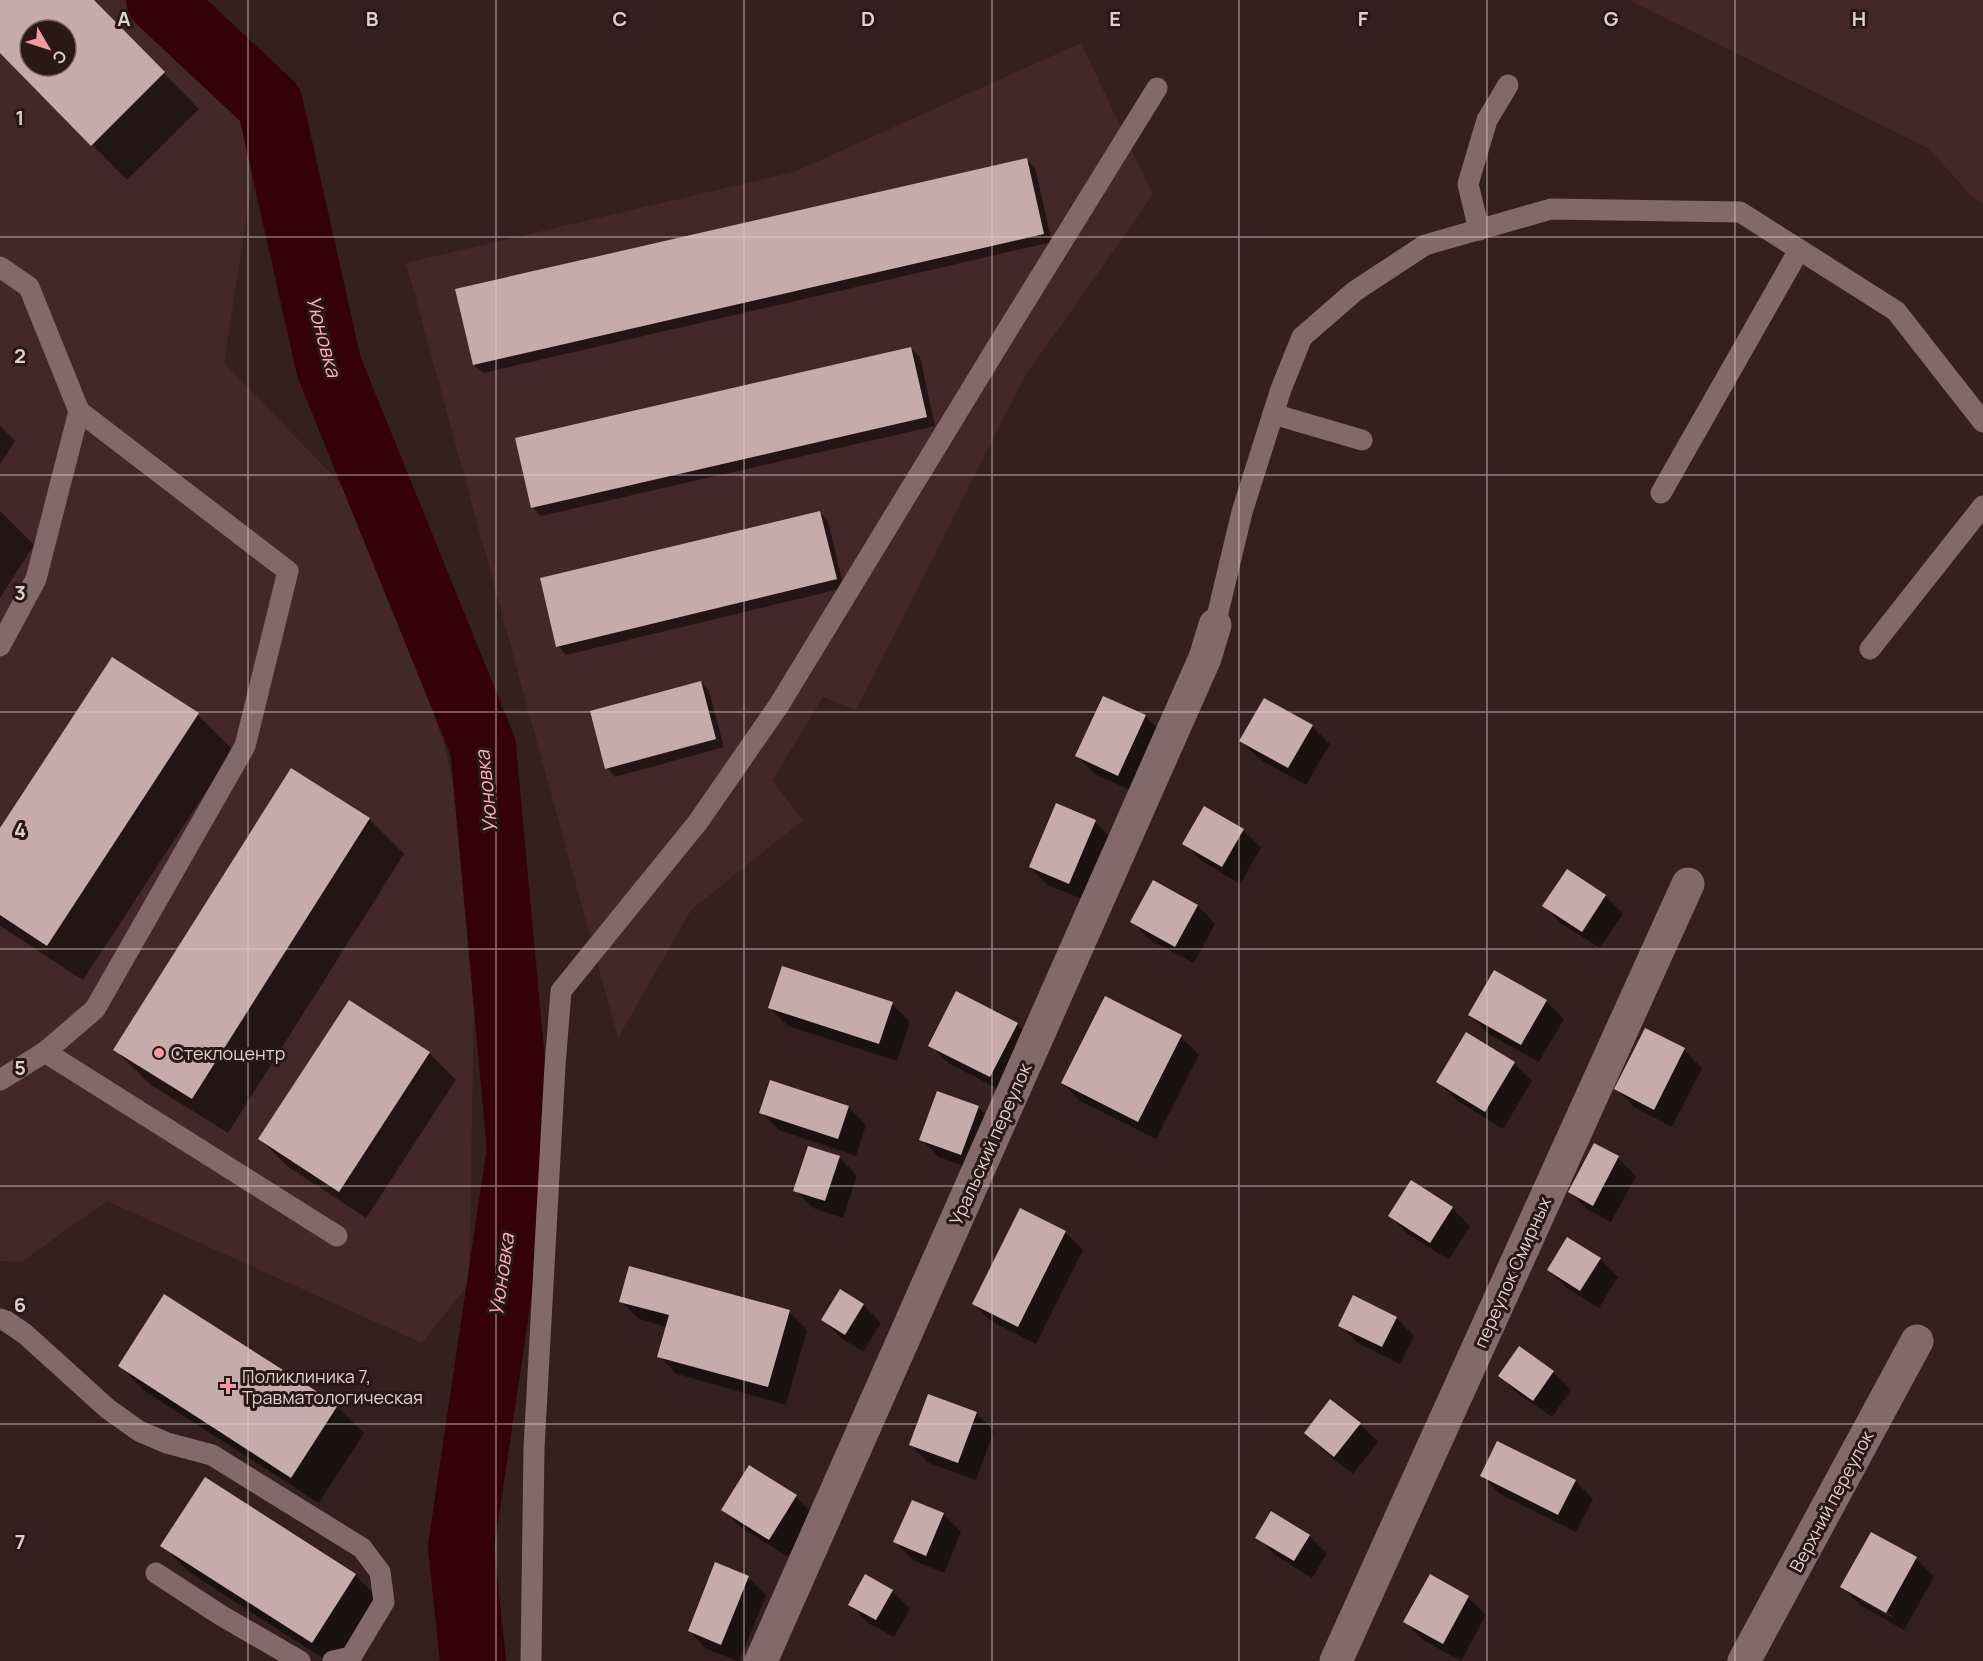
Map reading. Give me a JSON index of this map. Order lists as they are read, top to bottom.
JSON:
{
  "streets": {
    "street": ["Уральский переулок", "переулок Смирных", "Верхний переулок"]
  },
  "water": ["Уюновка"],
  "places": {
    "other": ["Стеклоцентр"],
    "health": ["Поликлиника 7, Травматологическая"]
  },
  "north": "bottom right",
  "grid": {
    "columns": [
      "A",
      "B",
      "C",
      "D",
      "E",
      "F",
      "G",
      "H"
    ],
    "rows": [
      "1",
      "2",
      "3",
      "4",
      "5",
      "6",
      "7"
    ]
  }
}
